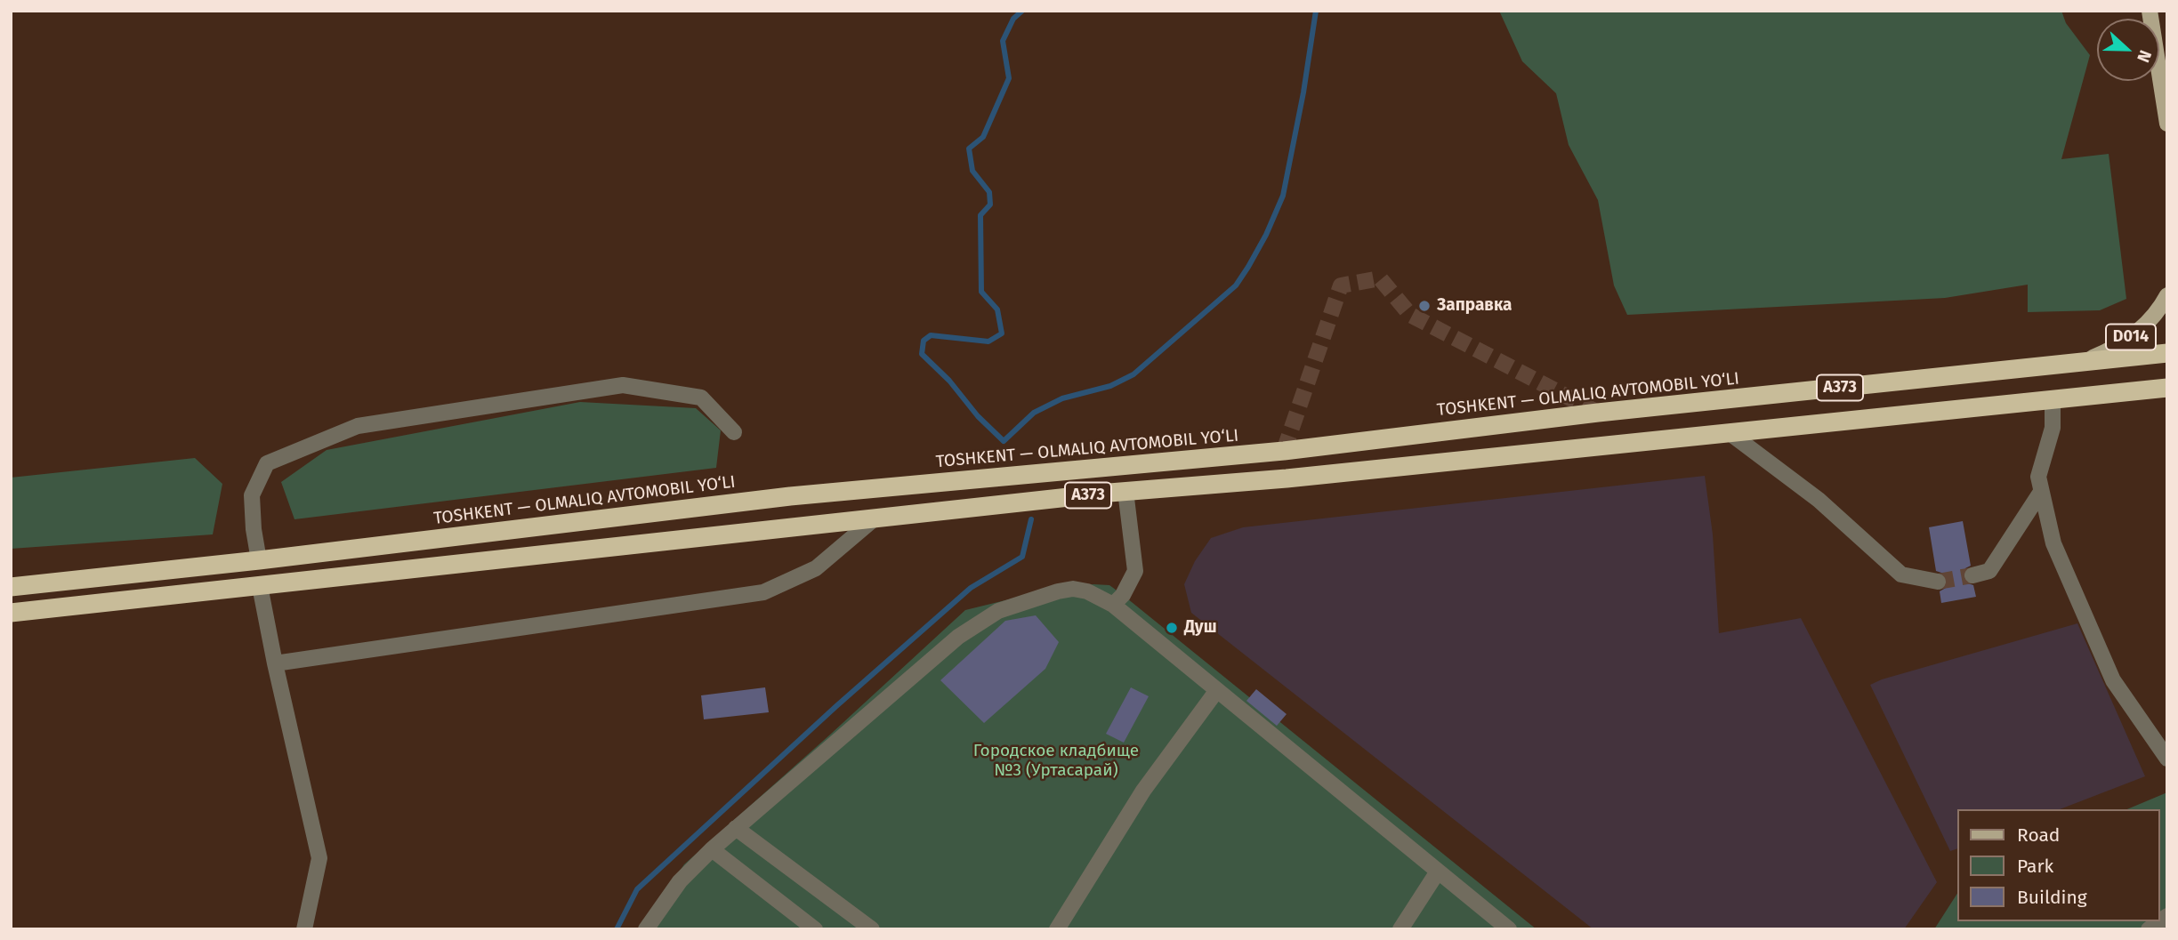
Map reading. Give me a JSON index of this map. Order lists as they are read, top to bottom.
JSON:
{
  "streets": {
    "highway": ["A373", "TOSHKENT — OLMALIQ AVTOMOBIL YO‘LI"],
    "main road": ["D014"]
  },
  "crossings": [
    ["D014", "TOSHKENT — OLMALIQ AVTOMOBIL YO‘LI"]
  ],
  "parks": ["Городское кладбище №3 (Уртасарай)"],
  "places": ["Заправка", "Душ"],
  "legend": ["Road", "Park", "Building"],
  "north": "right"
}
